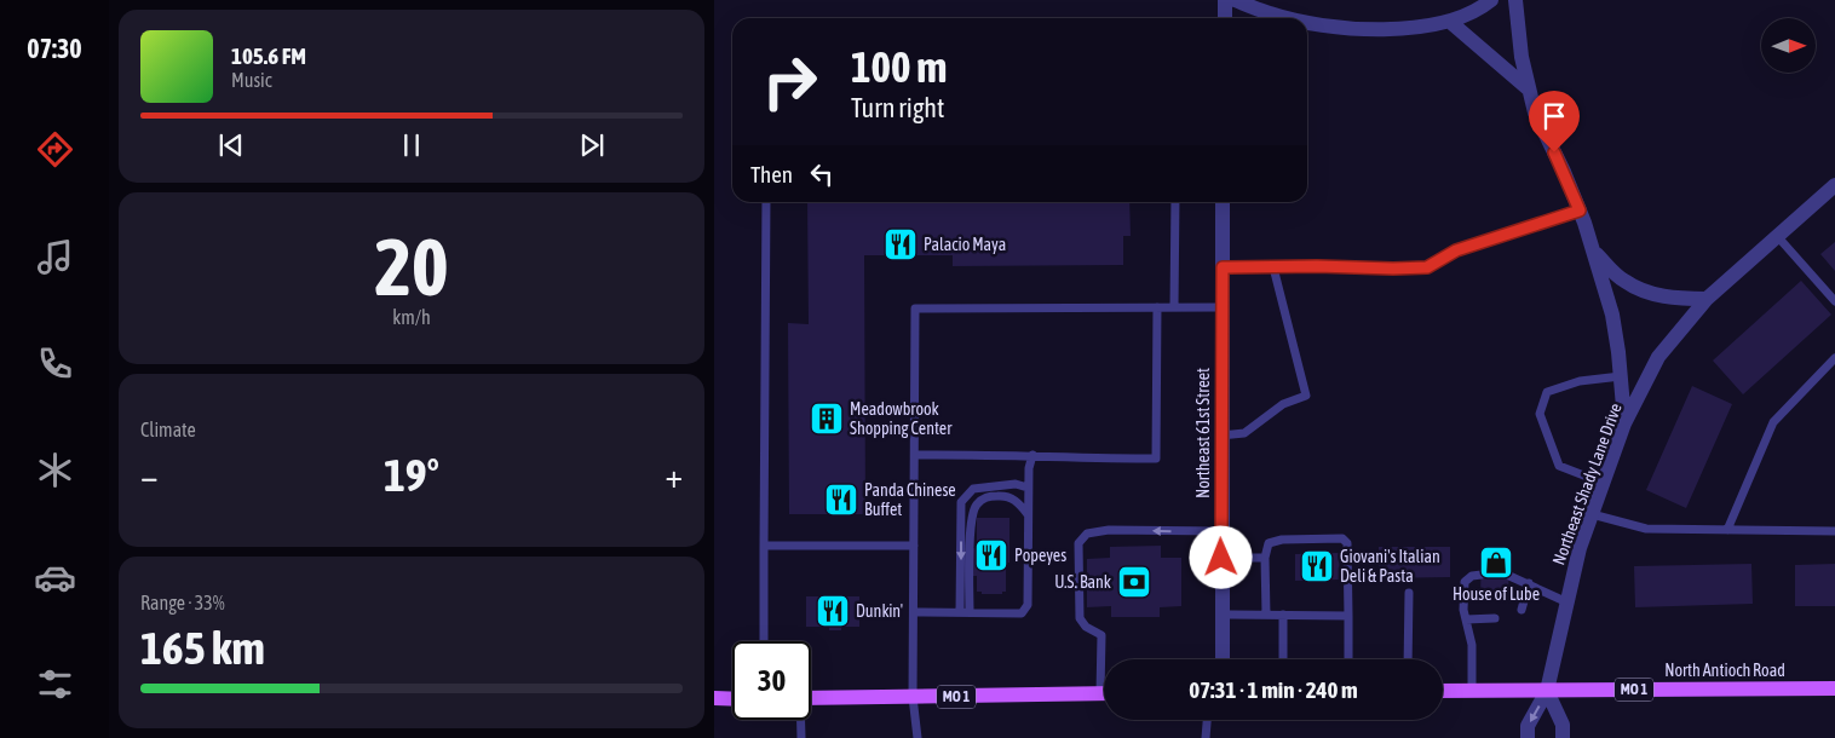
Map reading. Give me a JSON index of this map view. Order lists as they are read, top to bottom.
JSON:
{
  "streets": {
    "main road": ["North Antioch Road", "MO 1"],
    "street": ["Northeast 61st Street", "Northeast Shady Lane Drive"]
  },
  "crossings": [
    ["Northeast Shady Lane Drive", "North Antioch Road"]
  ],
  "places": {
    "restaurant": [
      "Palacio Maya",
      "Panda Chinese Buffet",
      "Popeyes",
      "Giovani's Italian Deli & Pasta",
      "Dunkin'"
    ],
    "building": ["Meadowbrook Shopping Center"],
    "shop": ["House of Lube"],
    "bank": ["U.S. Bank"]
  },
  "north": "right",
  "page": {
    "tabs": "07:30",
    "turn": ["100 m", "Turn right"],
    "song": ["105.6 FM", "Music"],
    "then": "Then",
    "tile": [
      ["20", "km/h"],
      "Climate",
      ["Range · 33%", "165 km"]
    ],
    "heat": ["−", "19°", "+"],
    "limit": "30",
    "trip": "07:31 · 1 min · 240 m"
  }
}
